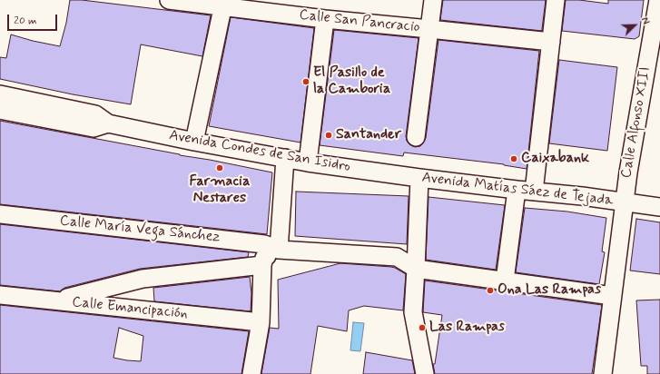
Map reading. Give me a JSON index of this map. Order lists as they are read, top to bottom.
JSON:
{
  "streets": {
    "street": [
      "Calle San Pancracio",
      "Calle Alfonso XIII",
      "Avenida Condes de San Isidro",
      "Avenida Matías Sáez de Tejada",
      "Calle María Vega Sánchez",
      "Calle Emancipación"
    ]
  },
  "crossings": [
    ["Calle Alfonso XIII", "Avenida Matías Sáez de Tejada"],
    ["Avenida Condes de San Isidro", "Avenida Matías Sáez de Tejada"]
  ],
  "places": [
    "El Pasillo de la Camboria",
    "Santander",
    "Caixabank",
    "Farmacia Nestares",
    "Ona Las Rampas",
    "Las Rampas"
  ],
  "scale_bar": "20 m",
  "north": "top right"
}
